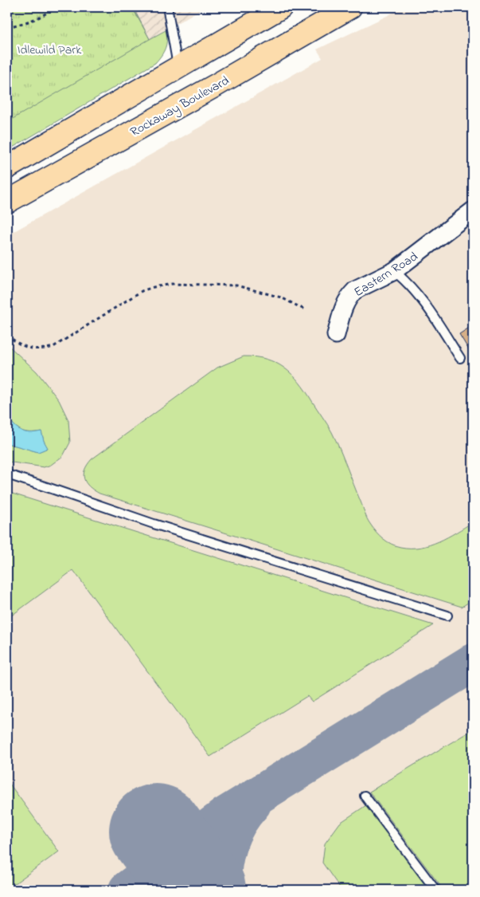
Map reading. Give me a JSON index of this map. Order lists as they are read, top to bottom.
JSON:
{
  "streets": {
    "highway": ["Rockaway Boulevard"],
    "street": ["Eastern Road"]
  },
  "parks": ["Idlewild Park"]
}
